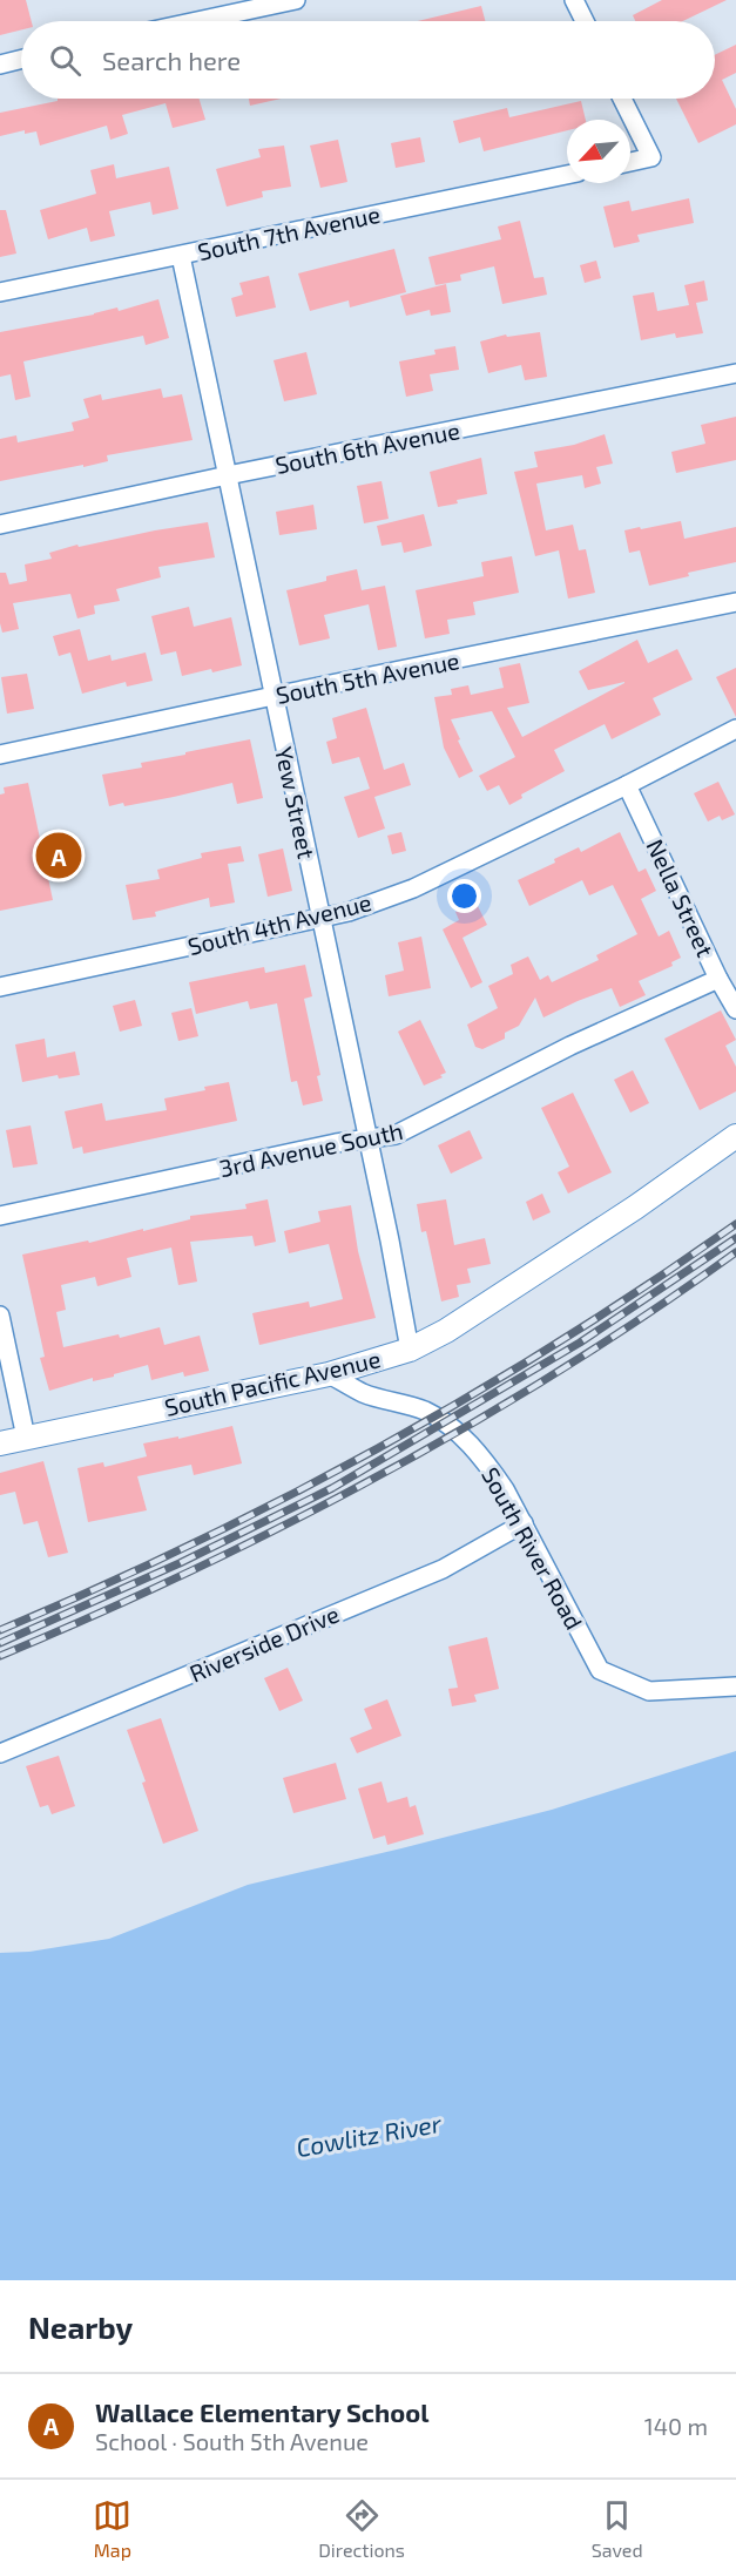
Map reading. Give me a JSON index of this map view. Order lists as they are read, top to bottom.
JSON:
{
  "streets": {
    "street": [
      "South 7th Avenue",
      "South 6th Avenue",
      "South 5th Avenue",
      "Yew Street",
      "Nella Street",
      "South 4th Avenue",
      "3rd Avenue South",
      "South Pacific Avenue",
      "South River Road",
      "Riverside Drive"
    ]
  },
  "crossings": [
    ["South 7th Avenue", "Yew Street"],
    ["South 6th Avenue", "Yew Street"],
    ["South 5th Avenue", "Yew Street"],
    ["Yew Street", "South 4th Avenue"],
    ["Yew Street", "3rd Avenue South"],
    ["Yew Street", "South Pacific Avenue"],
    ["Nella Street", "South 4th Avenue"],
    ["Nella Street", "3rd Avenue South"],
    ["South Pacific Avenue", "South River Road"],
    ["South River Road", "Riverside Drive"]
  ],
  "water": ["Cowlitz River"],
  "north": "bottom left",
  "page": {
    "search": "Search here",
    "pins": "A",
    "heading": "Nearby",
    "list": [
      {
        "mark": "A",
        "name": "Wallace Elementary School",
        "note": "School · South 5th Avenue",
        "value": "140 m"
      }
    ],
    "nav": ["Map", "Directions", "Saved"]
  }
}
